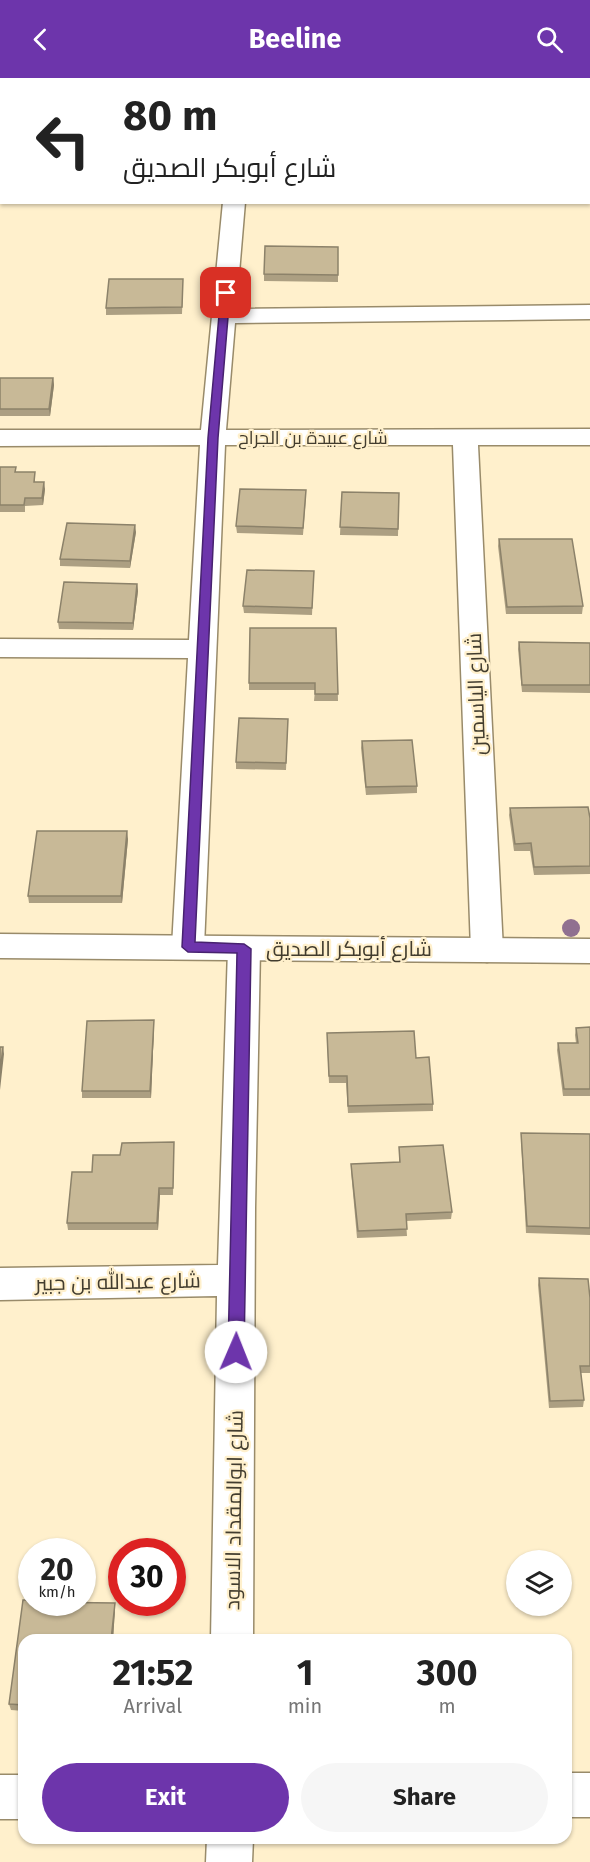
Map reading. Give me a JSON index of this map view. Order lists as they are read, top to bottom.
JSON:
{
  "streets": {
    "street": [
      "شارع عبيدة بن الجراح",
      "شارع الياسمين",
      "شارع أبوبكر الصديق",
      "شارع عبدالله بن جبير",
      "شارع ابوالمقداد الاسود"
    ]
  },
  "crossings": [
    ["شارع عبيدة بن الجراح", "شارع الياسمين"],
    ["شارع الياسمين", "شارع أبوبكر الصديق"],
    ["شارع أبوبكر الصديق", "شارع ابوالمقداد الاسود"],
    ["شارع عبدالله بن جبير", "شارع ابوالمقداد الاسود"]
  ],
  "page": {
    "header": "Beeline",
    "turn": ["80 m", "شارع أبوبكر الصديق"],
    "speed": "20 km/h",
    "limit": "30",
    "eta": [
      "21:52",
      "Arrival",
      "1",
      "min",
      "300",
      "m"
    ],
    "buttons": ["Exit", "Share"]
  }
}
